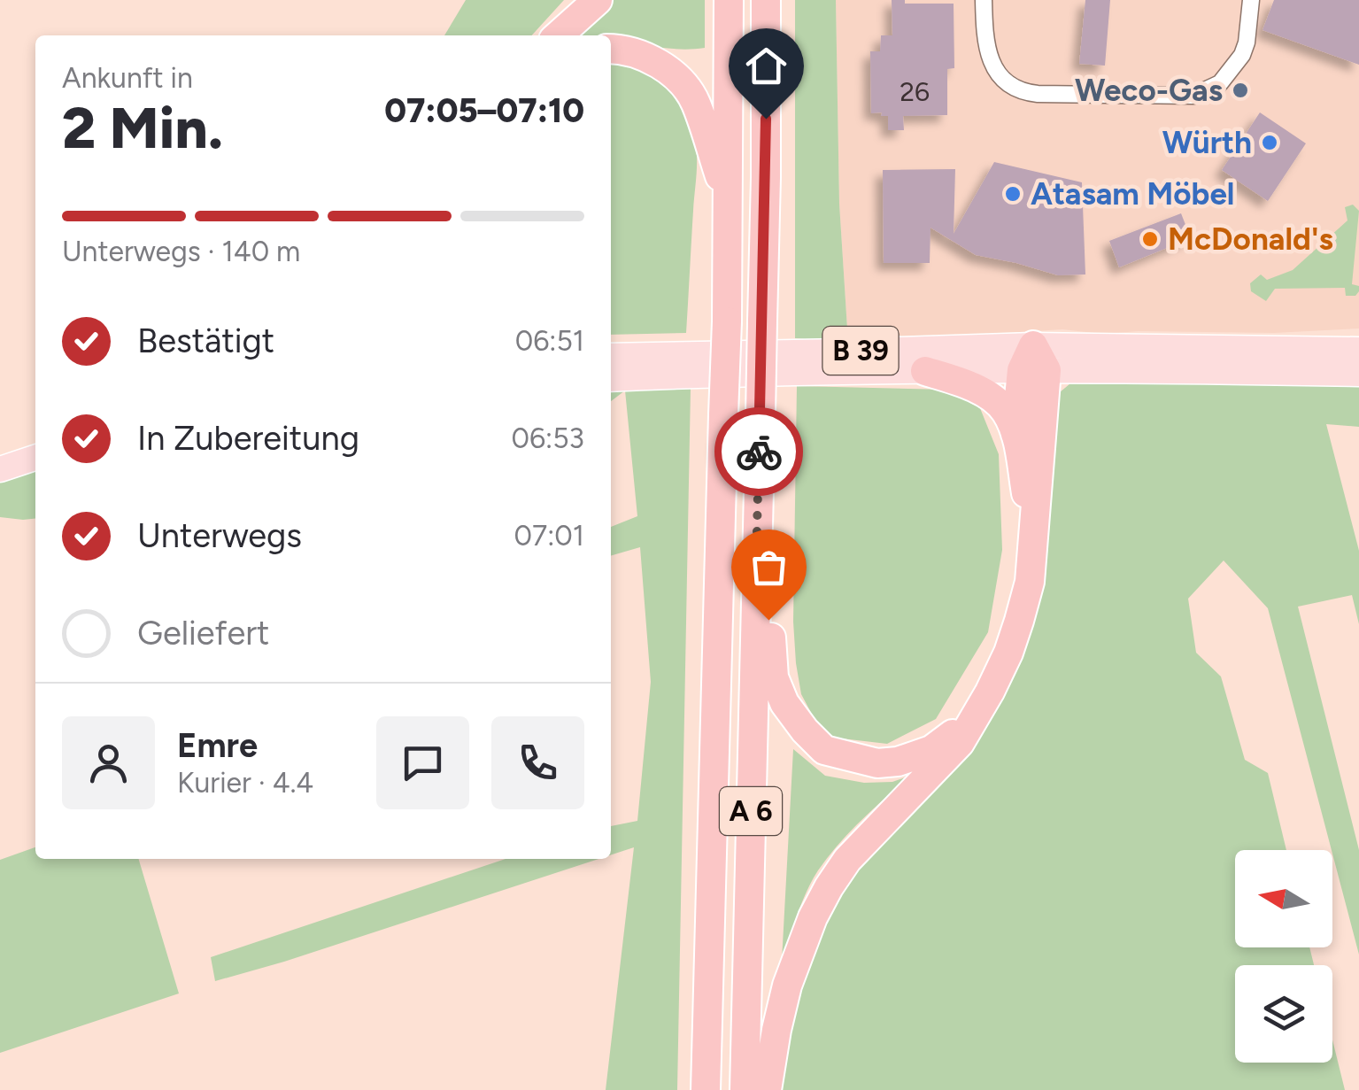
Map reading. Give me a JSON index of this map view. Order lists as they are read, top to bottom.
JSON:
{
  "streets": {
    "highway": ["A 6"],
    "main road": ["B 39"]
  },
  "places": [
    "Weco-Gas",
    "Würth",
    "Atasam Möbel",
    "McDonald's"
  ],
  "house_numbers": ["26"],
  "north": "left",
  "page": {
    "heading": ["2 Min.", "Ankunft in", "07:05–07:10"],
    "panel": ["Emre", "Kurier · 4.4"],
    "bar": "Unterwegs · 140 m",
    "list": [
      ["Bestätigt", "06:51"],
      ["In Zubereitung", "06:53"],
      ["Unterwegs", "07:01"],
      "Geliefert"
    ]
  }
}
